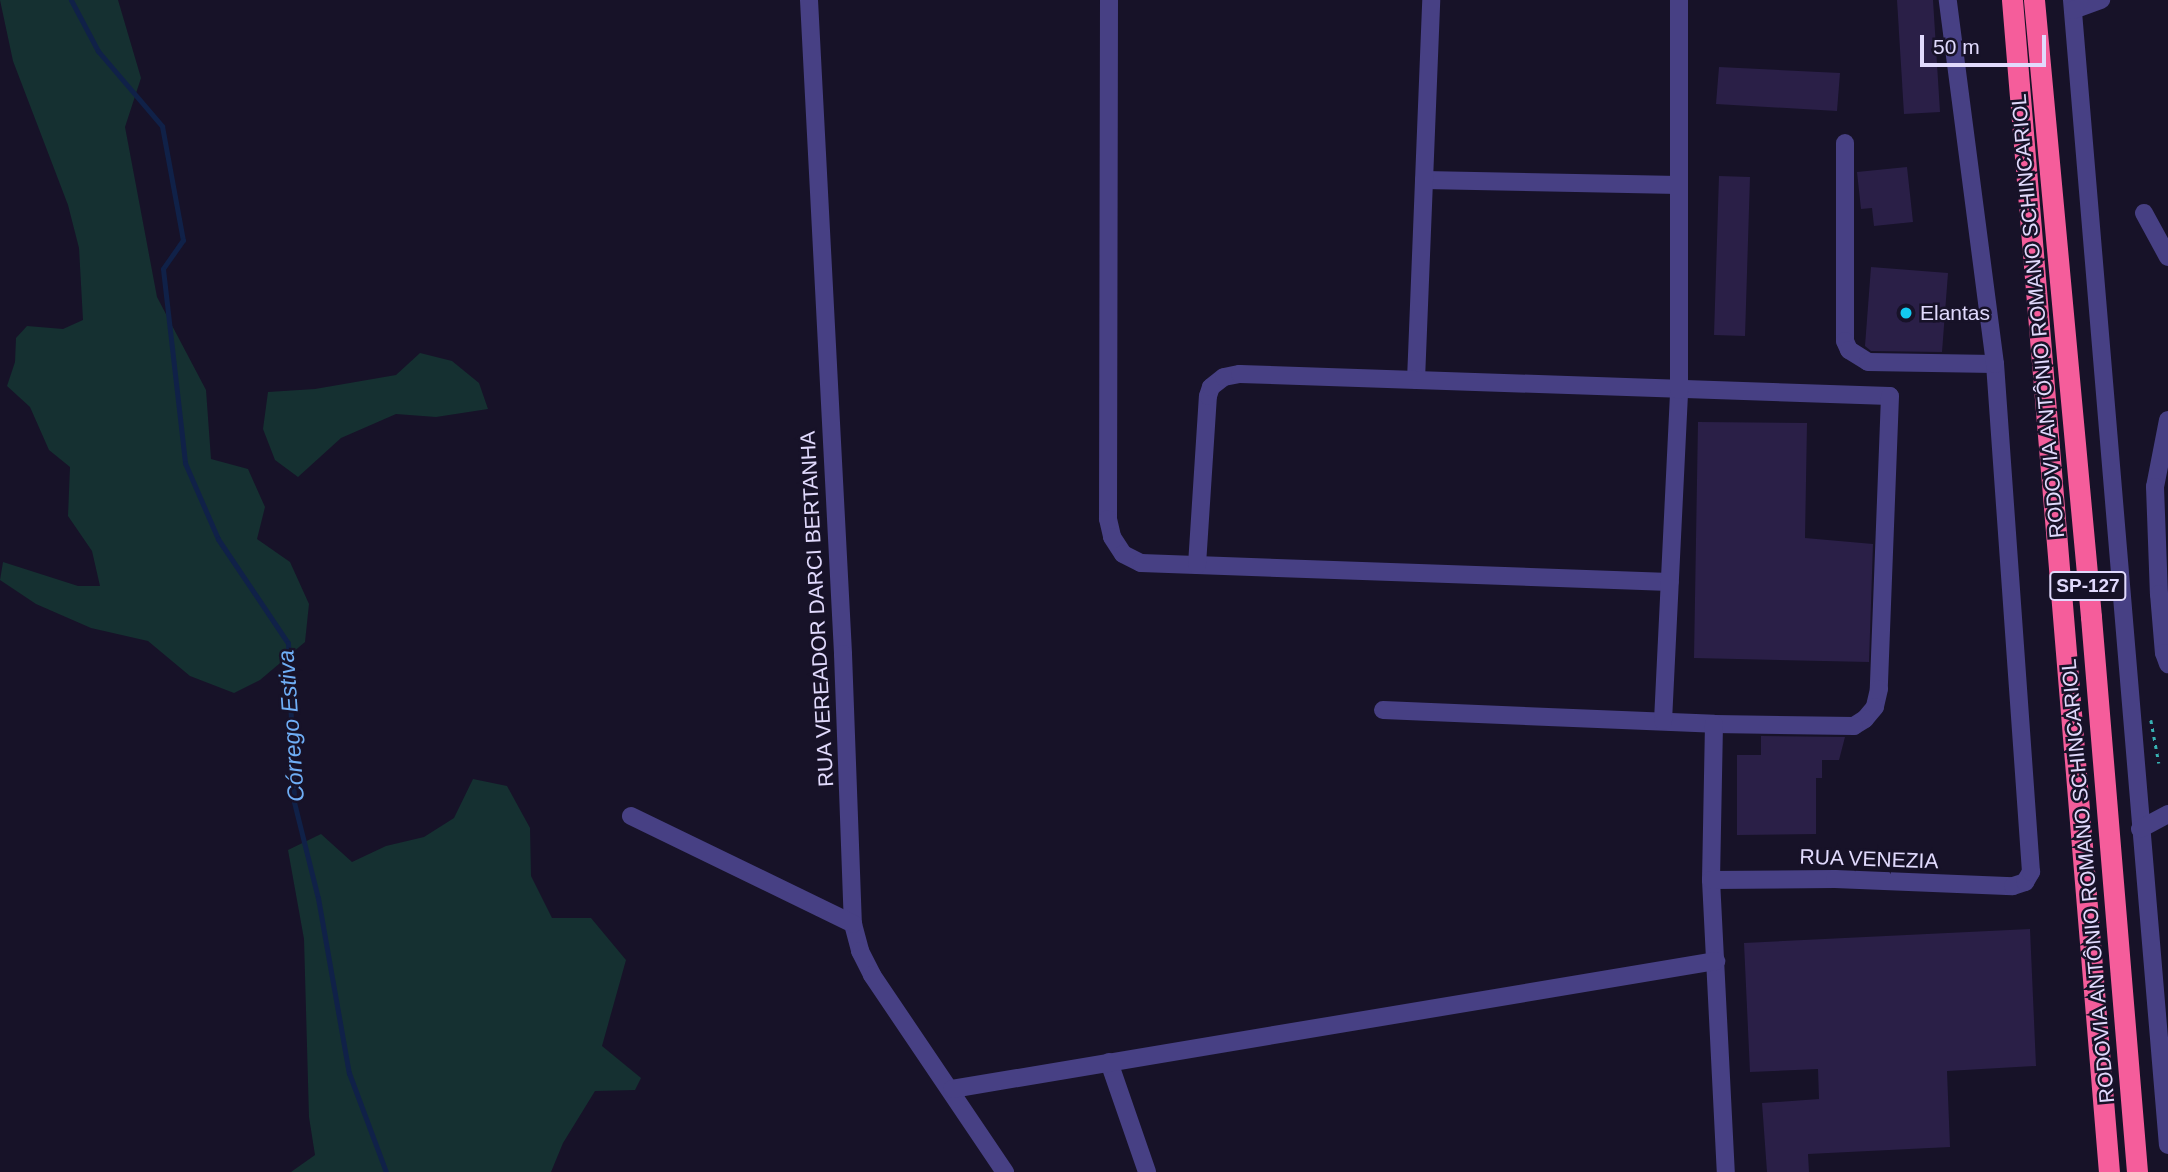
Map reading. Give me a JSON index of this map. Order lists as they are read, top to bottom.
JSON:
{
  "streets": {
    "highway": ["RODOVIA ANTÔNIO ROMANO SCHINCARIOL", "SP-127"],
    "street": ["RUA VEREADOR DARCI BERTANHA", "RUA VENEZIA"]
  },
  "water": ["Córrego Estiva"],
  "places": ["Elantas"],
  "scale_bar": "50 m"
}
